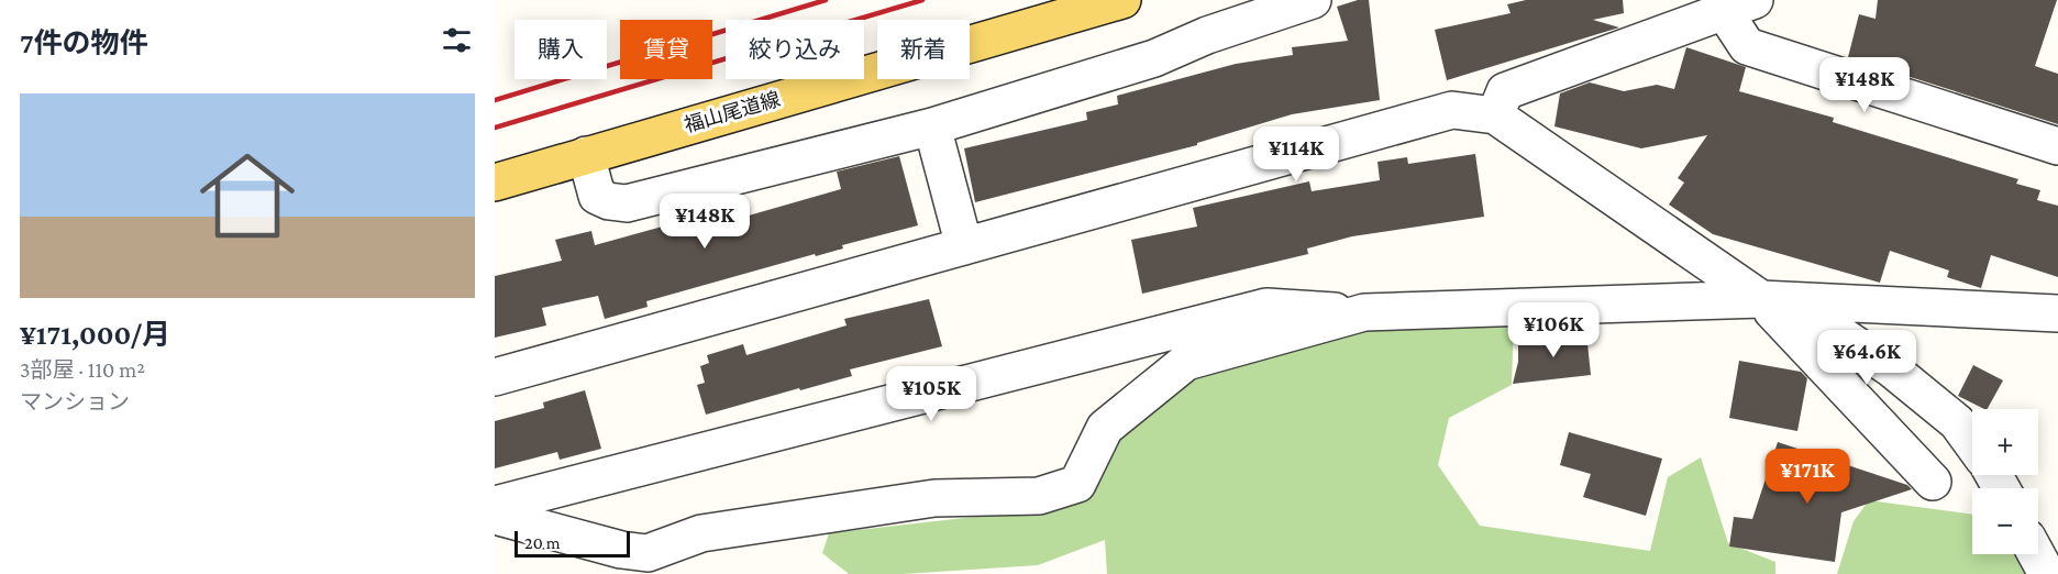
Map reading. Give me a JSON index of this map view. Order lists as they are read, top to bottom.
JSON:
{
  "streets": {
    "main road": ["福山尾道線"]
  },
  "scale_bar": "20 m",
  "page": {
    "heading": "7件の物件",
    "chip": [
      "購入",
      "賃貸",
      "絞り込み",
      "新着"
    ],
    "price": [
      "¥148K",
      "¥114K",
      "¥148K",
      "¥106K",
      "¥64.6K",
      "¥105K",
      "¥171K"
    ],
    "list": [
      {
        "name": "¥171,000/月",
        "note": "3部屋 · 110 m² · マンション"
      }
    ],
    "map_buttons": ["+", "−"],
    "scale": "20 m"
  }
}
